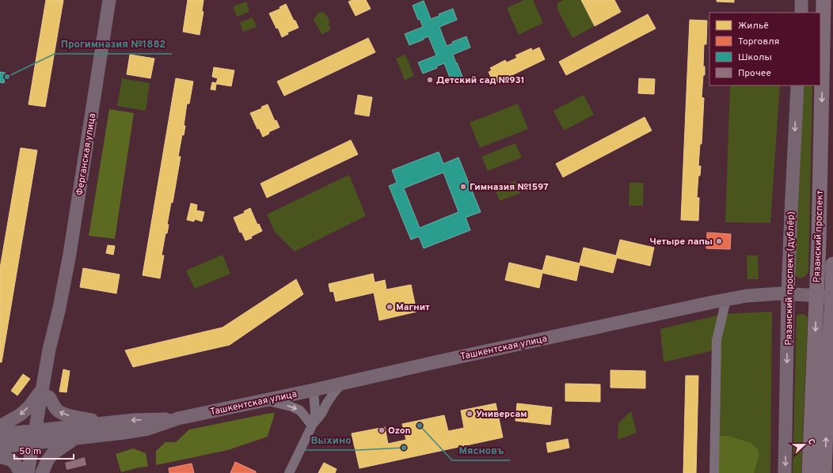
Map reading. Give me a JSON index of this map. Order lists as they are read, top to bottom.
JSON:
{
  "streets": {
    "main road": [
      "Ферганская улица",
      "Рязанский проспект",
      "Рязанский проспект (дублёр)",
      "Ташкентская улица"
    ]
  },
  "crossings": [
    ["Ферганская улица", "Ташкентская улица"],
    ["Рязанский проспект", "Ташкентская улица"],
    ["Рязанский проспект (дублёр)", "Ташкентская улица"]
  ],
  "one_way": ["Рязанский проспект (дублёр)"],
  "places": [
    "Прогимназия №1882",
    "Детский сад №931",
    "Гимназия №1597",
    "Четыре лапы",
    "Магнит",
    "Универсам",
    "Мясновъ",
    "Ozon",
    "Выхино"
  ],
  "legend": [
    "Жильё",
    "Торговля",
    "Школы",
    "Прочее"
  ],
  "scale_bar": "50 m",
  "north": "right"
}
